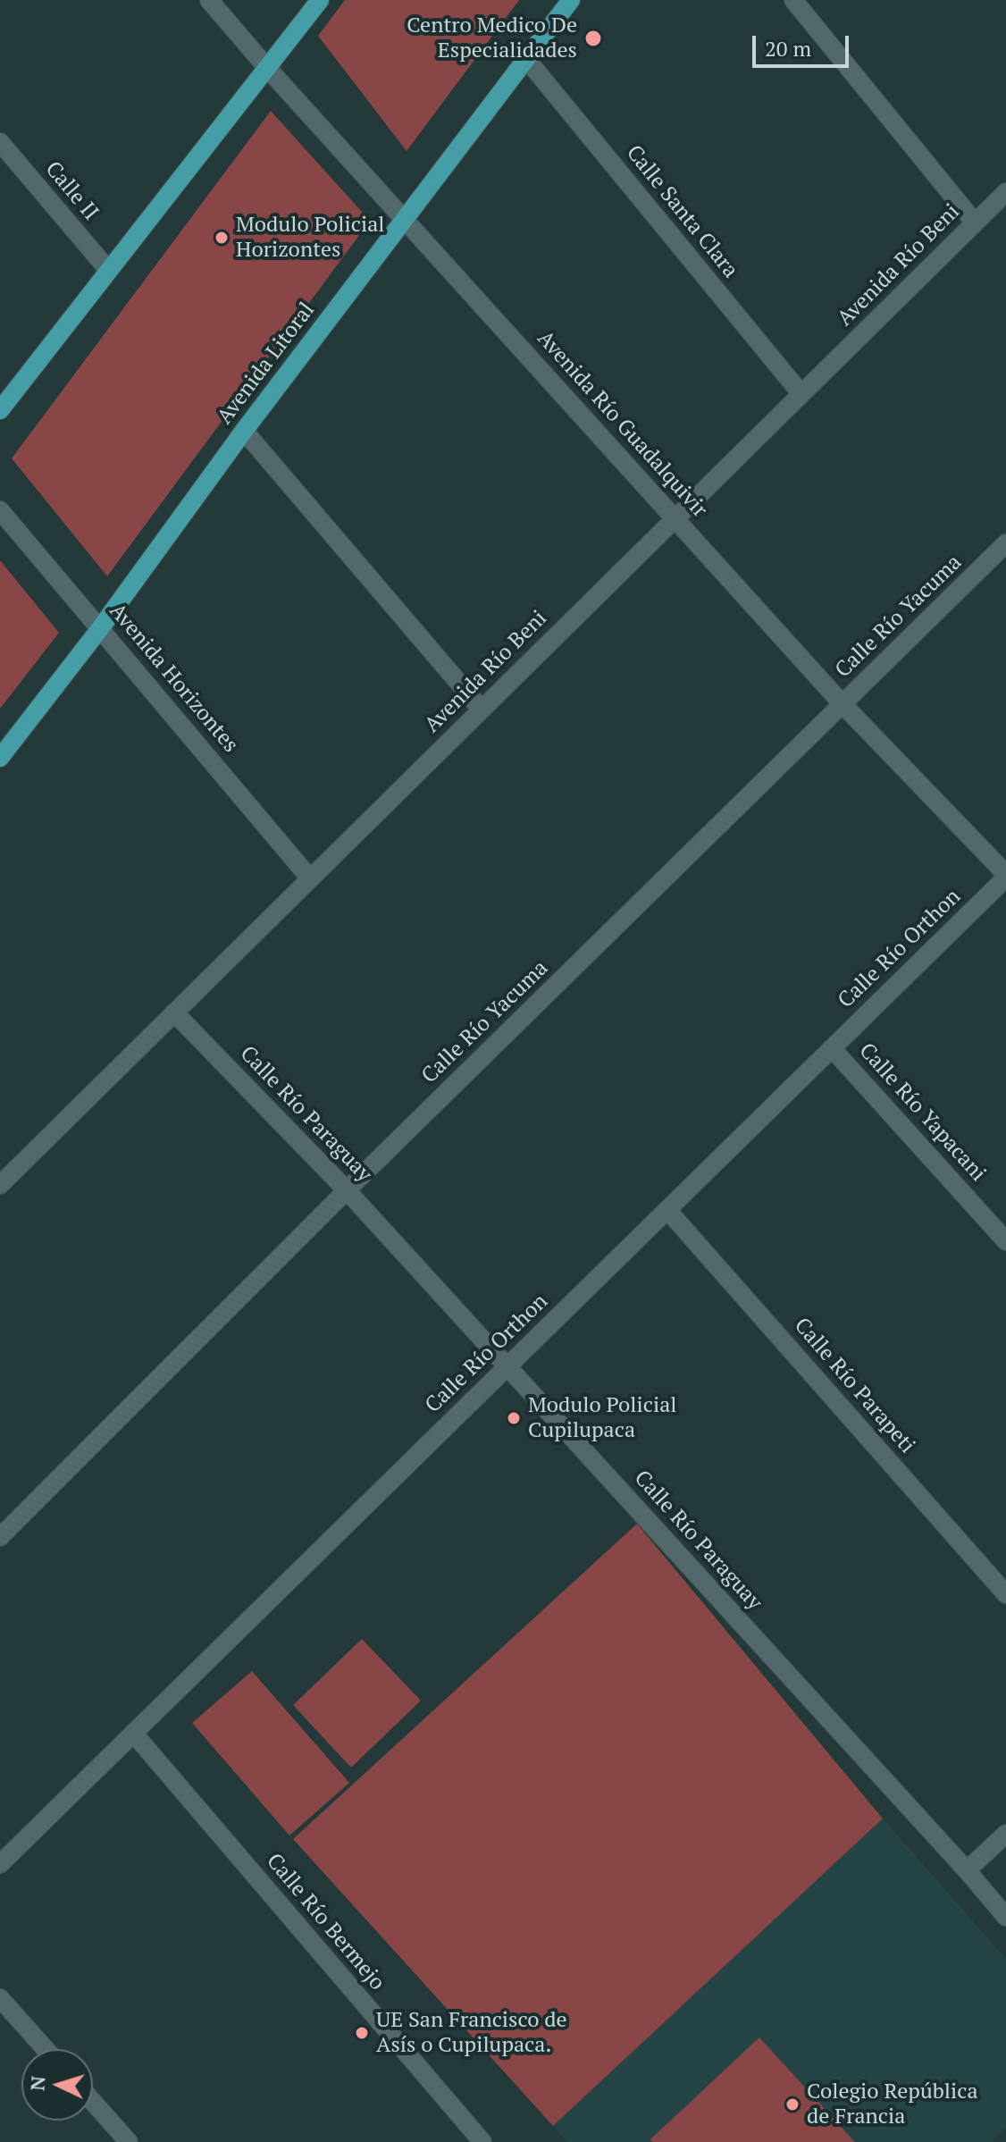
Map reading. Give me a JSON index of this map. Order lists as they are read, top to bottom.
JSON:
{
  "streets": {
    "main road": ["Avenida Litoral"],
    "street": [
      "Calle II",
      "Calle Santa Clara",
      "Avenida Río Beni",
      "Avenida Río Guadalquivir",
      "Calle Río Yacuma",
      "Avenida Horizontes",
      "Calle Río Orthon",
      "Calle Río Yapacani",
      "Calle Río Paraguay",
      "Calle Río Parapeti",
      "Calle Río Bermejo"
    ]
  },
  "crossings": [
    ["Calle Santa Clara", "Avenida Río Beni"],
    ["Calle Santa Clara", "Avenida Litoral"],
    ["Avenida Río Beni", "Avenida Río Guadalquivir"],
    ["Avenida Río Beni", "Avenida Horizontes"],
    ["Avenida Río Beni", "Calle Río Paraguay"],
    ["Avenida Litoral", "Avenida Río Guadalquivir"],
    ["Avenida Litoral", "Avenida Horizontes"],
    ["Avenida Río Guadalquivir", "Calle Río Yacuma"],
    ["Avenida Río Guadalquivir", "Calle Río Orthon"],
    ["Calle Río Yacuma", "Calle Río Paraguay"],
    ["Calle Río Orthon", "Calle Río Yapacani"],
    ["Calle Río Orthon", "Calle Río Paraguay"],
    ["Calle Río Orthon", "Calle Río Parapeti"],
    ["Calle Río Orthon", "Calle Río Bermejo"]
  ],
  "places": [
    "Centro Medico De Especialidades",
    "Modulo Policial Horizontes",
    "Modulo Policial Cupilupaca",
    "UE San Francisco de Asís o Cupilupaca.",
    "Colegio República de Francia"
  ],
  "scale_bar": "20 m",
  "north": "left"
}
